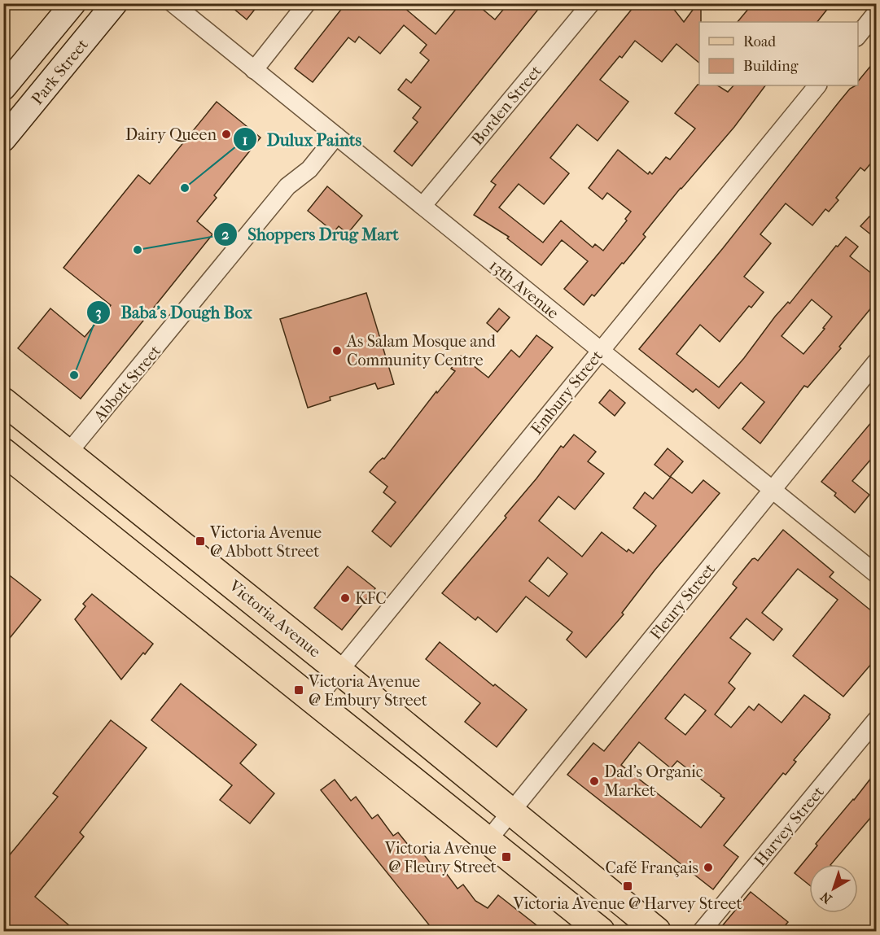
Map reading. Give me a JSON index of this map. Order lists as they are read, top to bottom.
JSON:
{
  "streets": {
    "main road": ["Park Street", "Victoria Avenue"],
    "street": [
      "Borden Street",
      "13th Avenue",
      "Abbott Street",
      "Embury Street",
      "Fleury Street",
      "Harvey Street"
    ]
  },
  "crossings": [
    ["Borden Street", "13th Avenue"],
    ["13th Avenue", "Abbott Street"],
    ["13th Avenue", "Embury Street"],
    ["13th Avenue", "Fleury Street"],
    ["Abbott Street", "Victoria Avenue"],
    ["Embury Street", "Victoria Avenue"],
    ["Fleury Street", "Victoria Avenue"]
  ],
  "places": {
    "other": [
      "Dairy Queen",
      "Dulux Paints",
      "Shoppers Drug Mart",
      "As Salam Mosque and Community Centre",
      "Baba's Dough Box",
      "KFC",
      "Dad's Organic Market",
      "Café Français"
    ],
    "transit": [
      "Victoria Avenue @ Abbott Street",
      "Victoria Avenue @ Embury Street",
      "Victoria Avenue @ Fleury Street",
      "Victoria Avenue @ Harvey Street"
    ]
  },
  "legend": ["Road", "Building"],
  "north": "bottom left"
}
